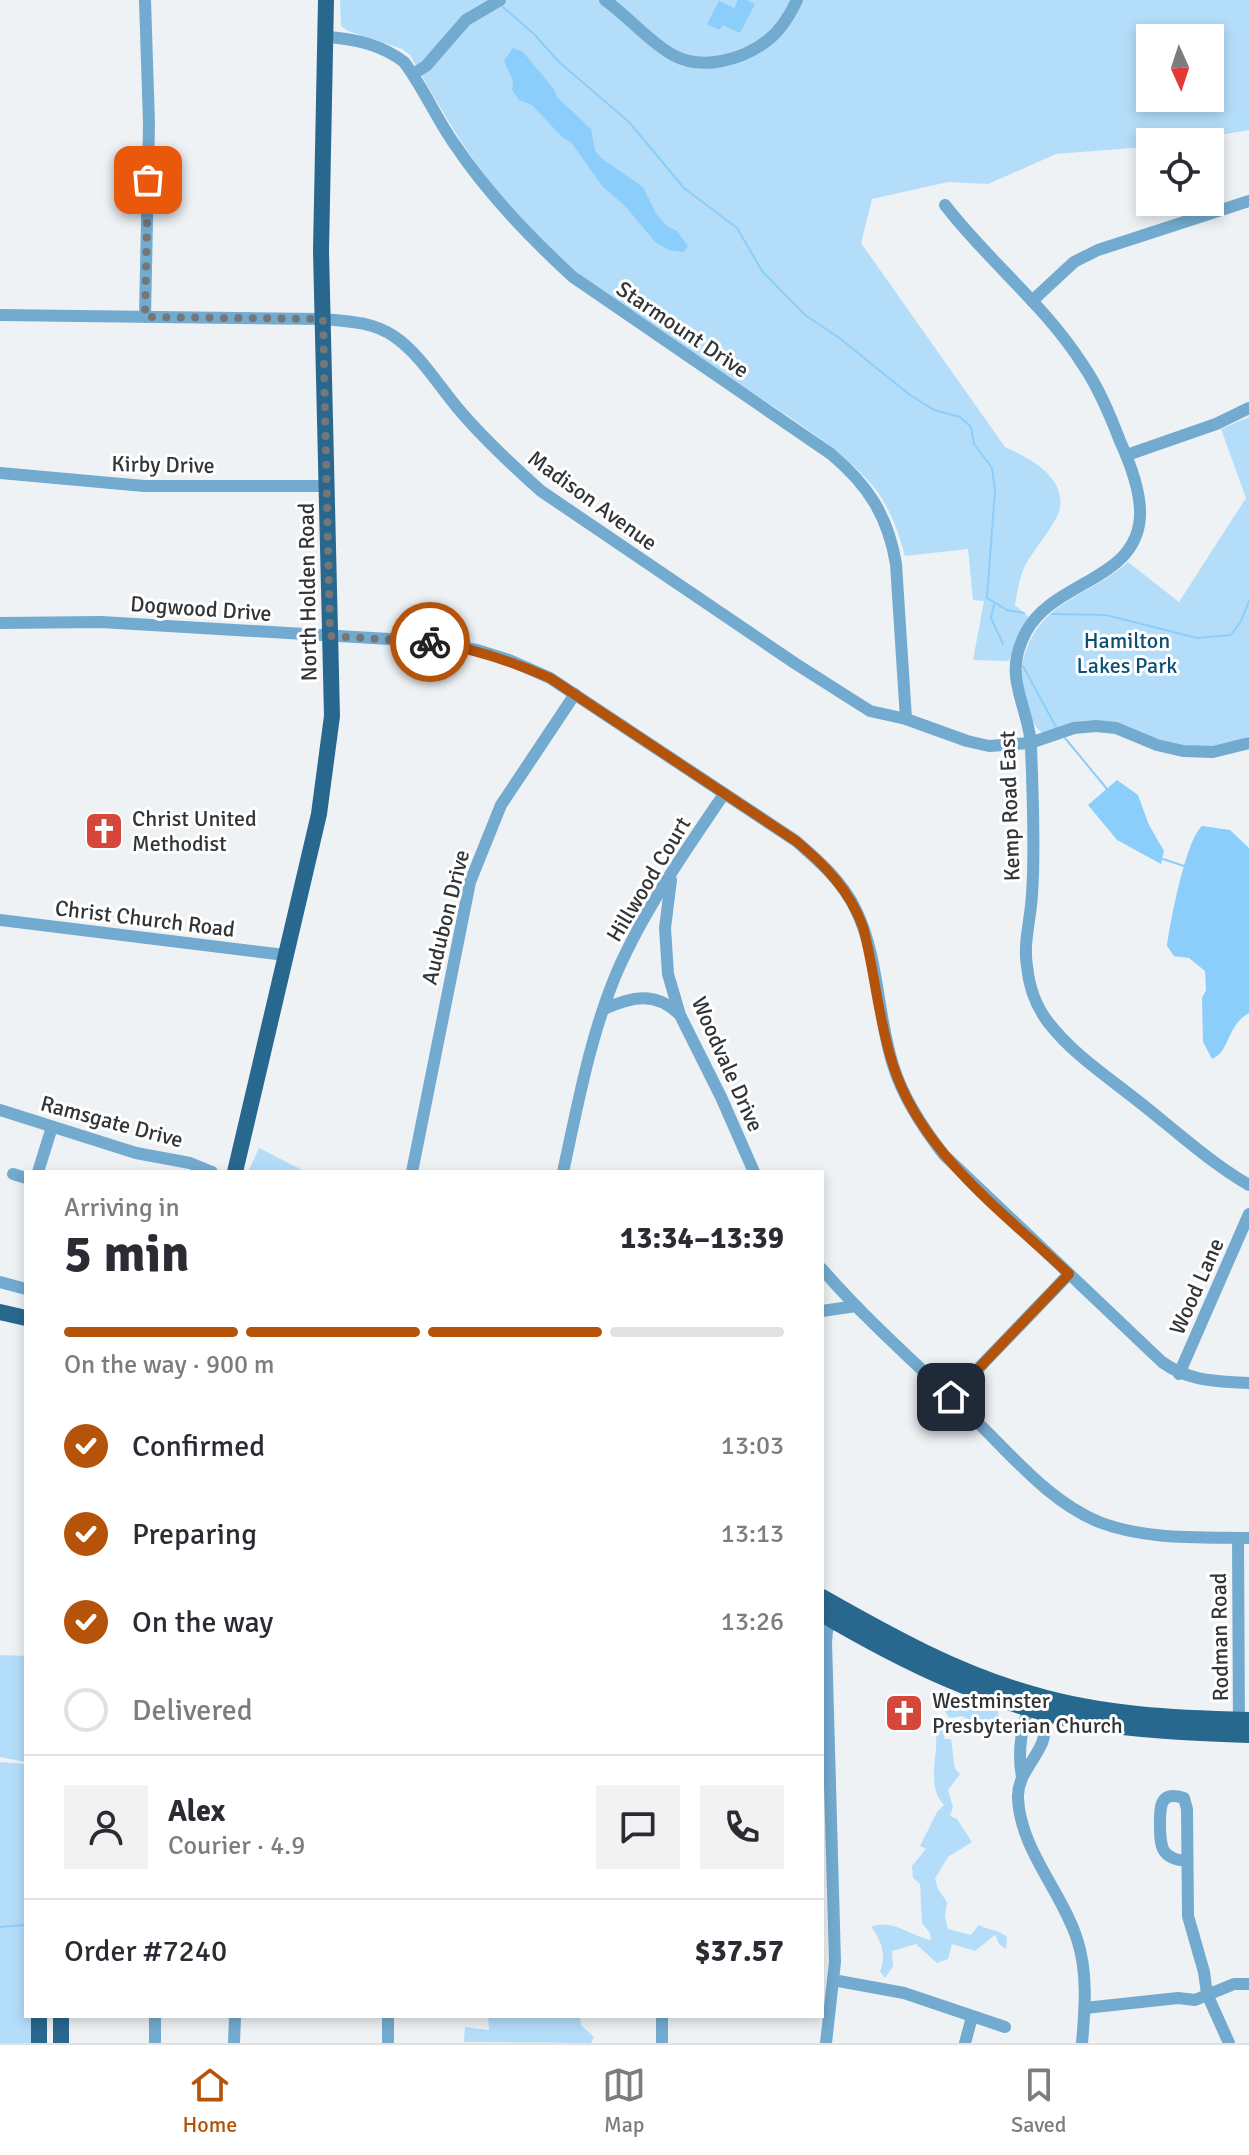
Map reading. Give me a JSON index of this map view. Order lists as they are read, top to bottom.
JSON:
{
  "streets": {
    "main road": ["North Holden Road"],
    "street": [
      "Starmount Drive",
      "Kirby Drive",
      "Madison Avenue",
      "Dogwood Drive",
      "Kemp Road East",
      "Hillwood Court",
      "Audubon Drive",
      "Christ Church Road",
      "Woodvale Drive",
      "Ramsgate Drive",
      "Wood Lane",
      "Rodman Road"
    ]
  },
  "crossings": [
    ["Starmount Drive", "Madison Avenue"],
    ["Starmount Drive", "North Holden Road"],
    ["Kirby Drive", "North Holden Road"],
    ["Madison Avenue", "North Holden Road"],
    ["Madison Avenue", "Kemp Road East"],
    ["North Holden Road", "Dogwood Drive"],
    ["North Holden Road", "Christ Church Road"],
    ["Dogwood Drive", "Hillwood Court"],
    ["Dogwood Drive", "Audubon Drive"],
    ["Dogwood Drive", "Wood Lane"],
    ["Hillwood Court", "Woodvale Drive"]
  ],
  "parks": ["Hamilton Lakes Park"],
  "places": {
    "church": ["Christ United Methodist", "Westminster Presbyterian Church"]
  },
  "north": "bottom",
  "page": {
    "heading": ["5 min", "Arriving in", "13:34–13:39"],
    "panel": [
      "Alex",
      "Courier · 4.9",
      "Order #7240",
      "$37.57"
    ],
    "bar": "On the way · 900 m",
    "list": [
      ["Confirmed", "13:03"],
      ["Preparing", "13:13"],
      ["On the way", "13:26"],
      "Delivered"
    ],
    "tabs": ["Home", "Map", "Saved"]
  }
}
